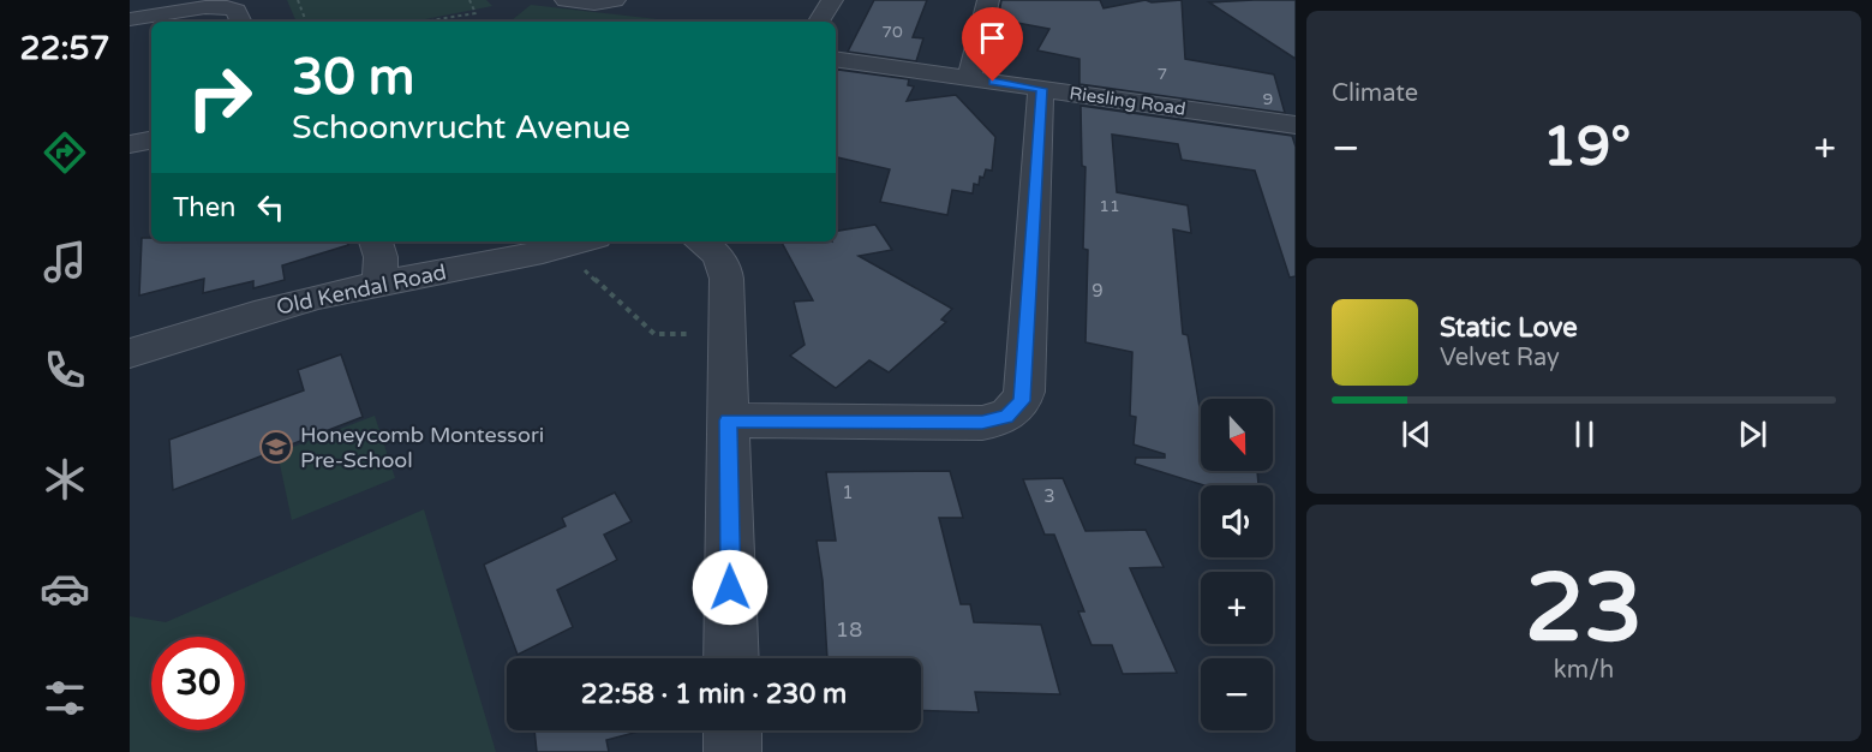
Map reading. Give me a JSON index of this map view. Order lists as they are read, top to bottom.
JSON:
{
  "streets": {
    "street": ["Riesling Road", "Old Kendal Road"]
  },
  "places": {
    "school or university": ["Honeycomb Montessori Pre-School"]
  },
  "house_numbers": [
    "70",
    "7",
    "9",
    "11",
    "9",
    "1",
    "3",
    "18"
  ],
  "north": "bottom",
  "page": {
    "tabs": "22:57",
    "tile": [
      "Climate",
      ["23", "km/h"]
    ],
    "turn": ["30 m", "Schoonvrucht Avenue"],
    "heat": ["−", "19°", "+"],
    "then": "Then",
    "song": ["Static Love", "Velvet Ray"],
    "map_buttons": ["+", "−"],
    "limit": "30",
    "trip": "22:58 · 1 min · 230 m"
  }
}
